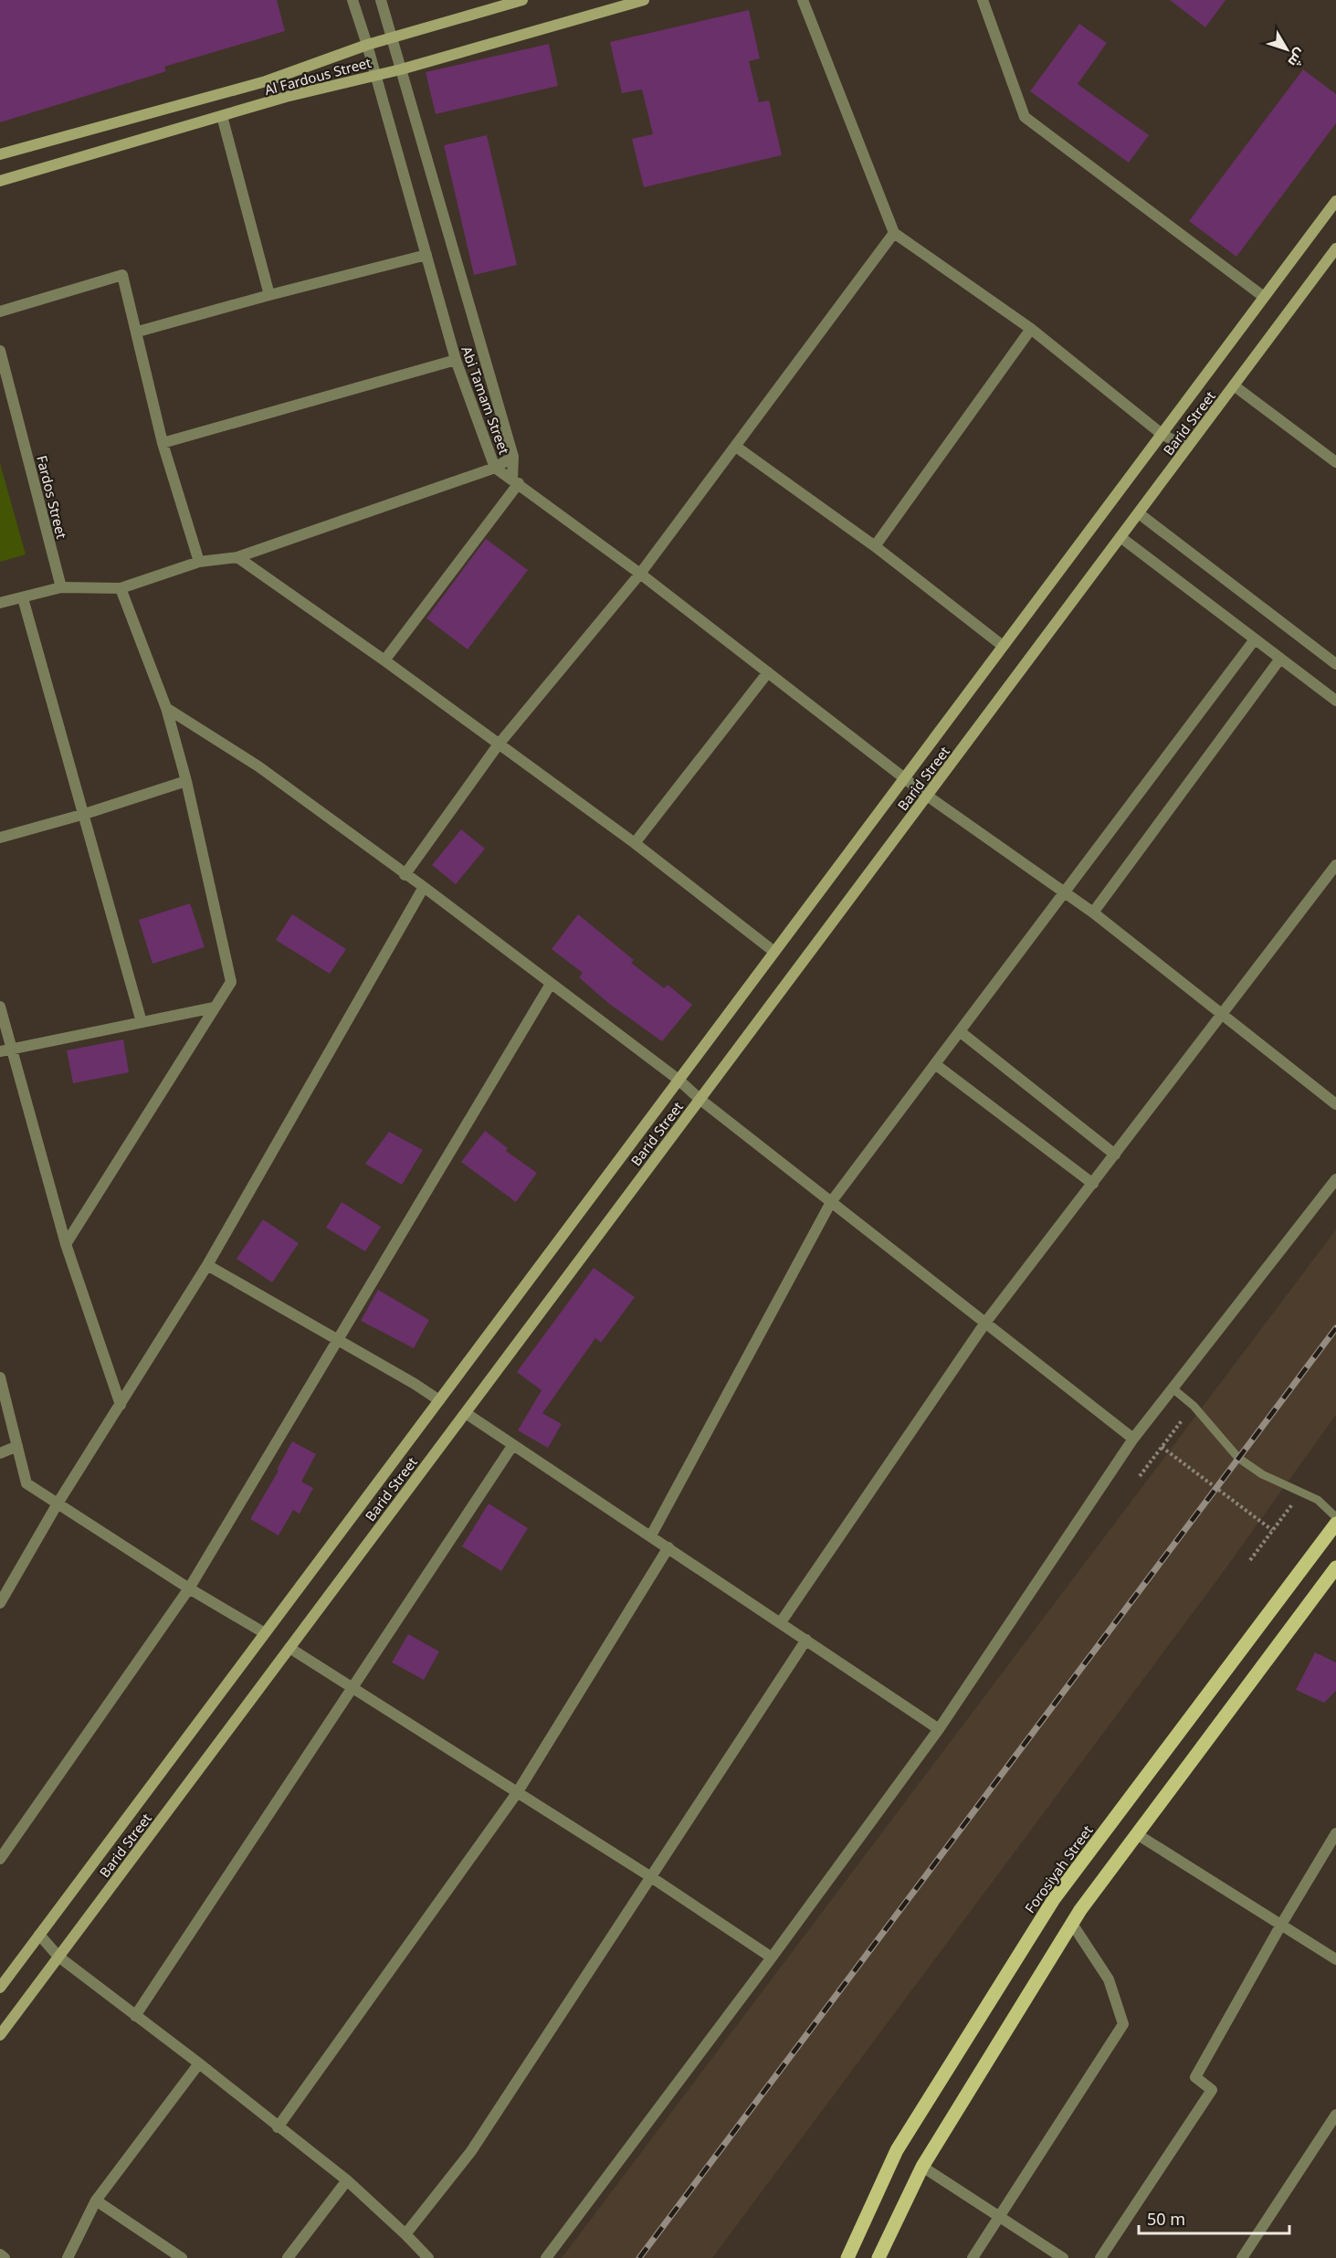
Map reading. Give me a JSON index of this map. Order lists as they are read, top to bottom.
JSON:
{
  "streets": {
    "main road": ["Al Fardous Street", "Barid Street", "Forosiyah Street"],
    "street": ["Abi Tamam Street", "Fardos Street"]
  },
  "crossings": [
    ["Al Fardous Street", "Abi Tamam Street"]
  ],
  "scale_bar": "50 m",
  "north": "bottom right"
}
